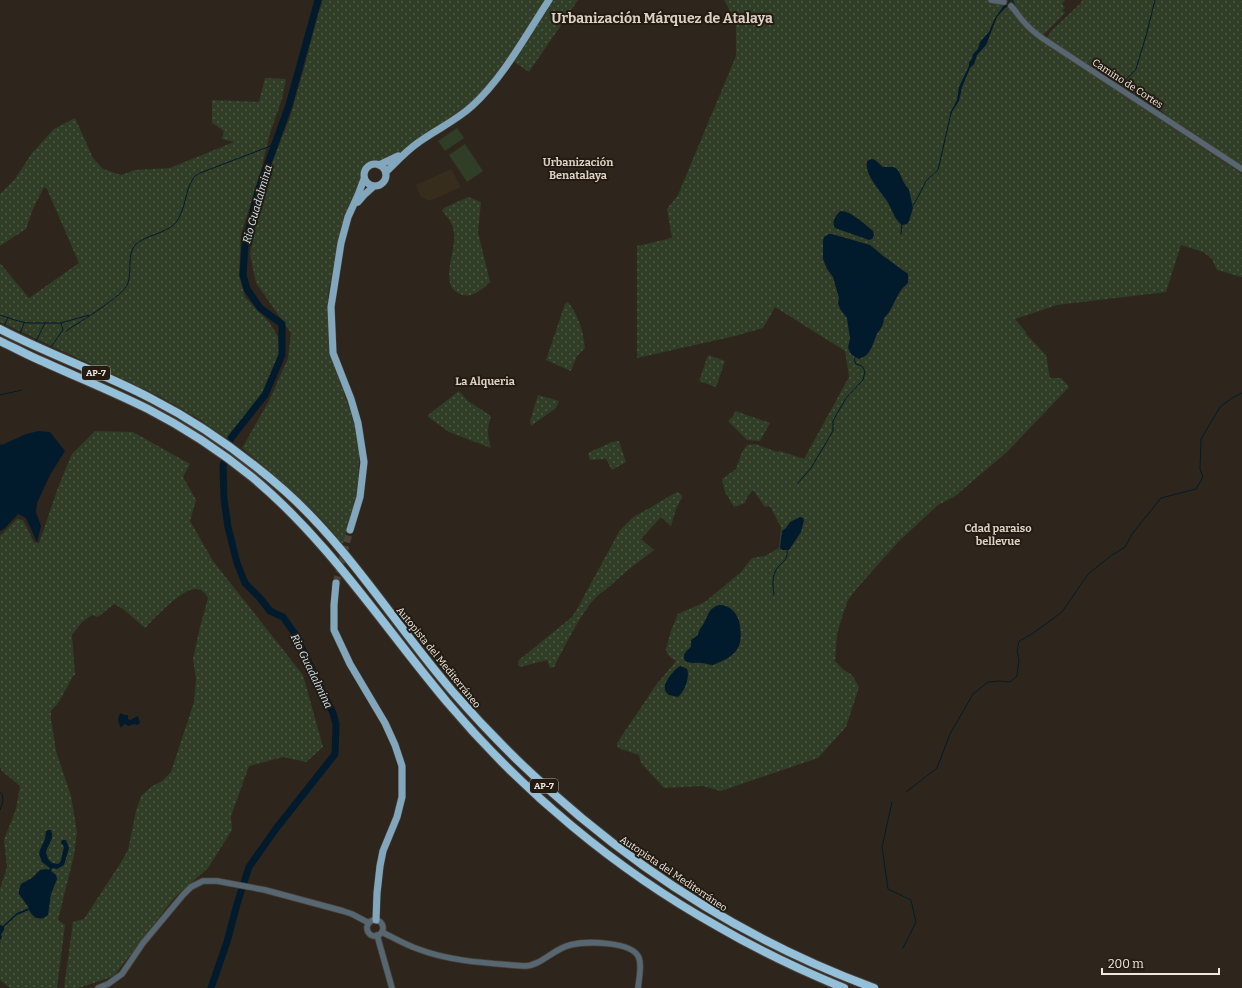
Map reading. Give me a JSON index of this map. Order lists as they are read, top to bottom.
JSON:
{
  "streets": {
    "highway": ["AP-7", "Autopista del Mediterráneo"],
    "street": ["Camino de Cortes"]
  },
  "districts": [
    "Urbanización Márquez de Atalaya",
    "Urbanización Benatalaya",
    "La Alqueria",
    "Cdad paraiso bellevue"
  ],
  "water": ["Rio Guadalmina"],
  "scale_bar": "200 m"
}
